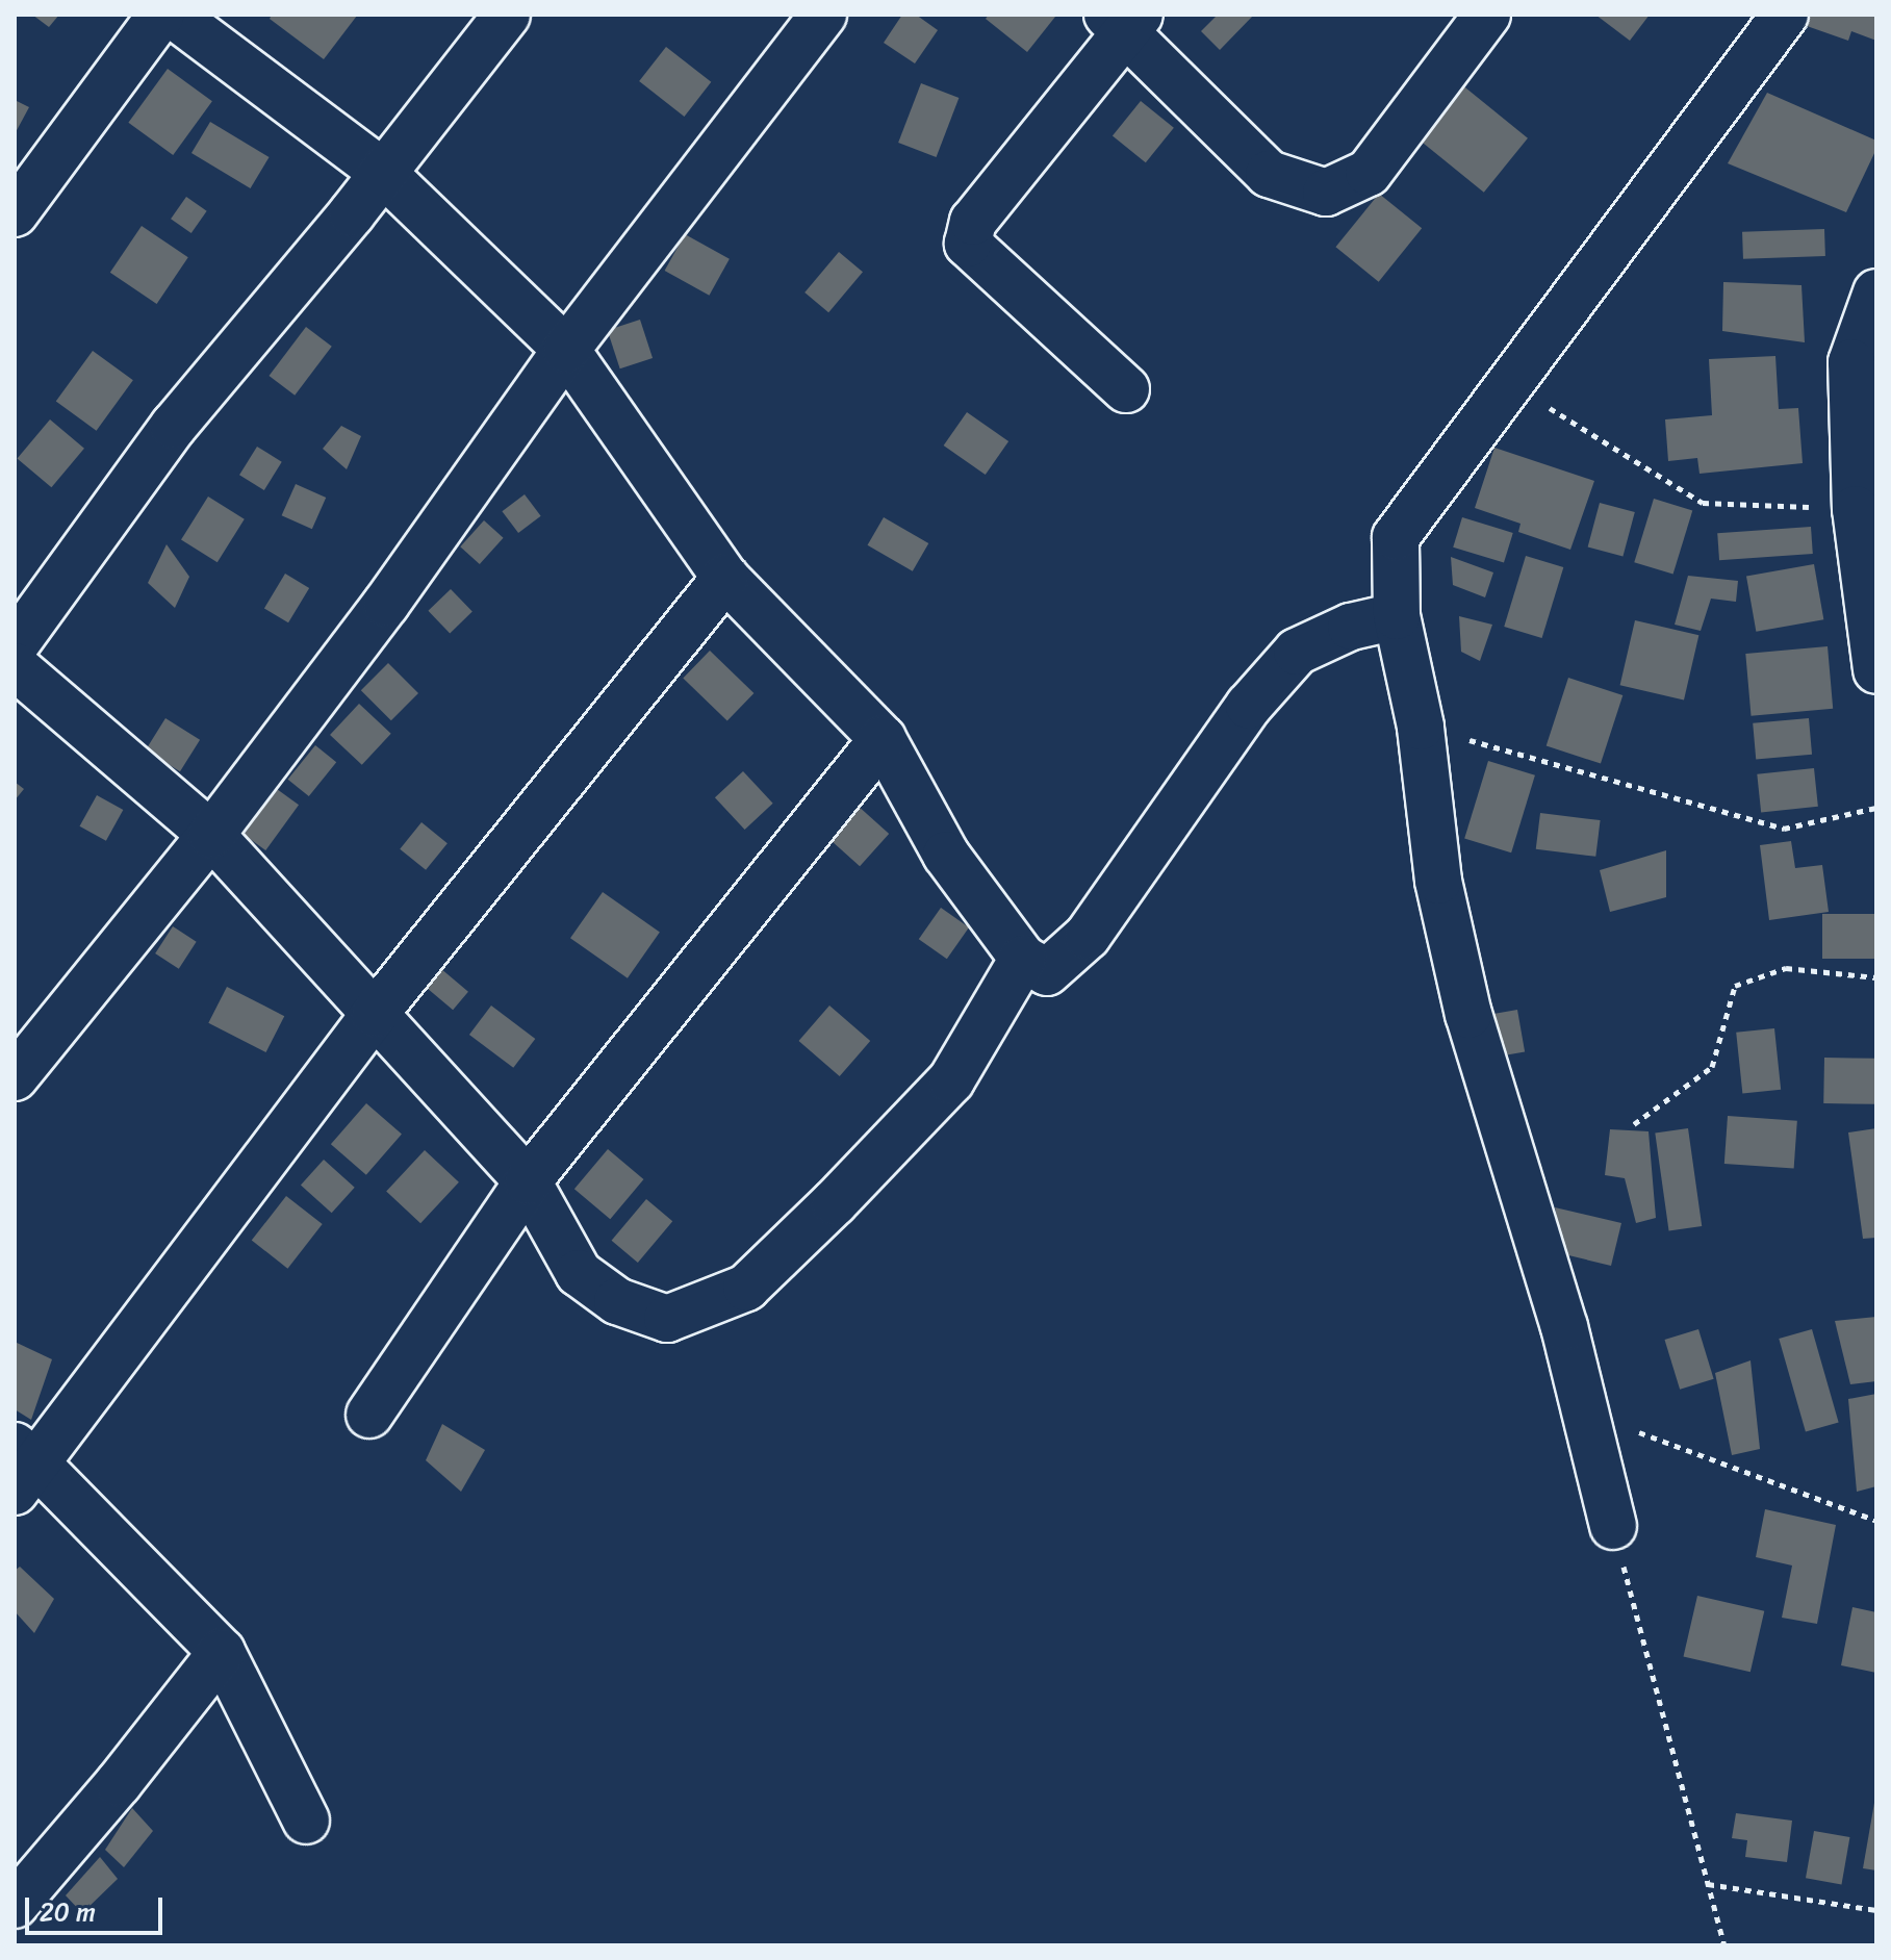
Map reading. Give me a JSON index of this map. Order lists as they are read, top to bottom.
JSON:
{
  "scale_bar": "20 m"
}
